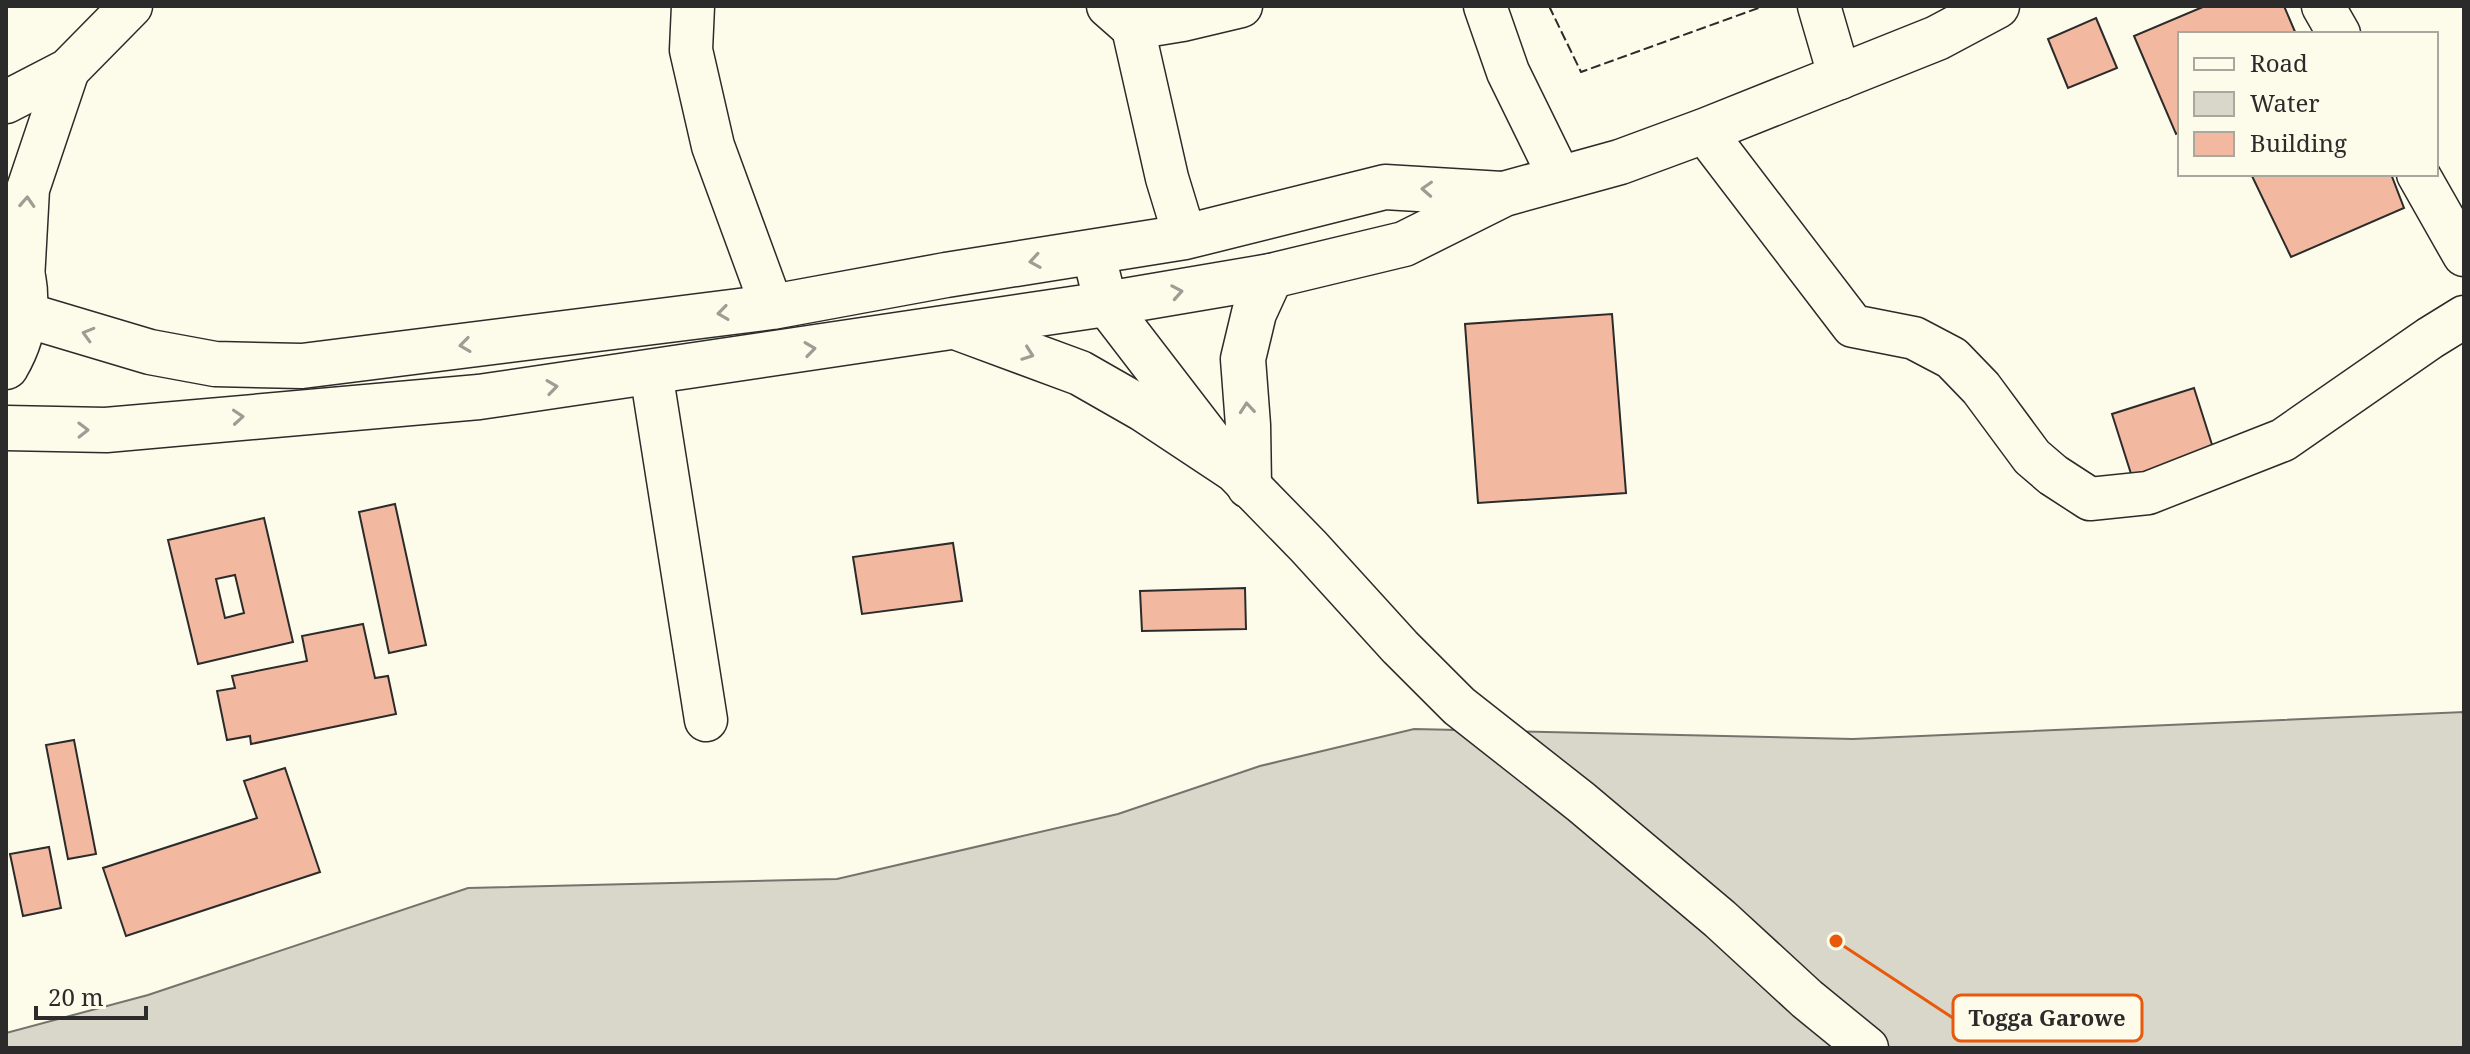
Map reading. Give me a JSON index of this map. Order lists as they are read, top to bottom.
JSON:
{
  "places": ["Togga Garowe"],
  "legend": ["Road", "Water", "Building"],
  "scale_bar": "20 m"
}
